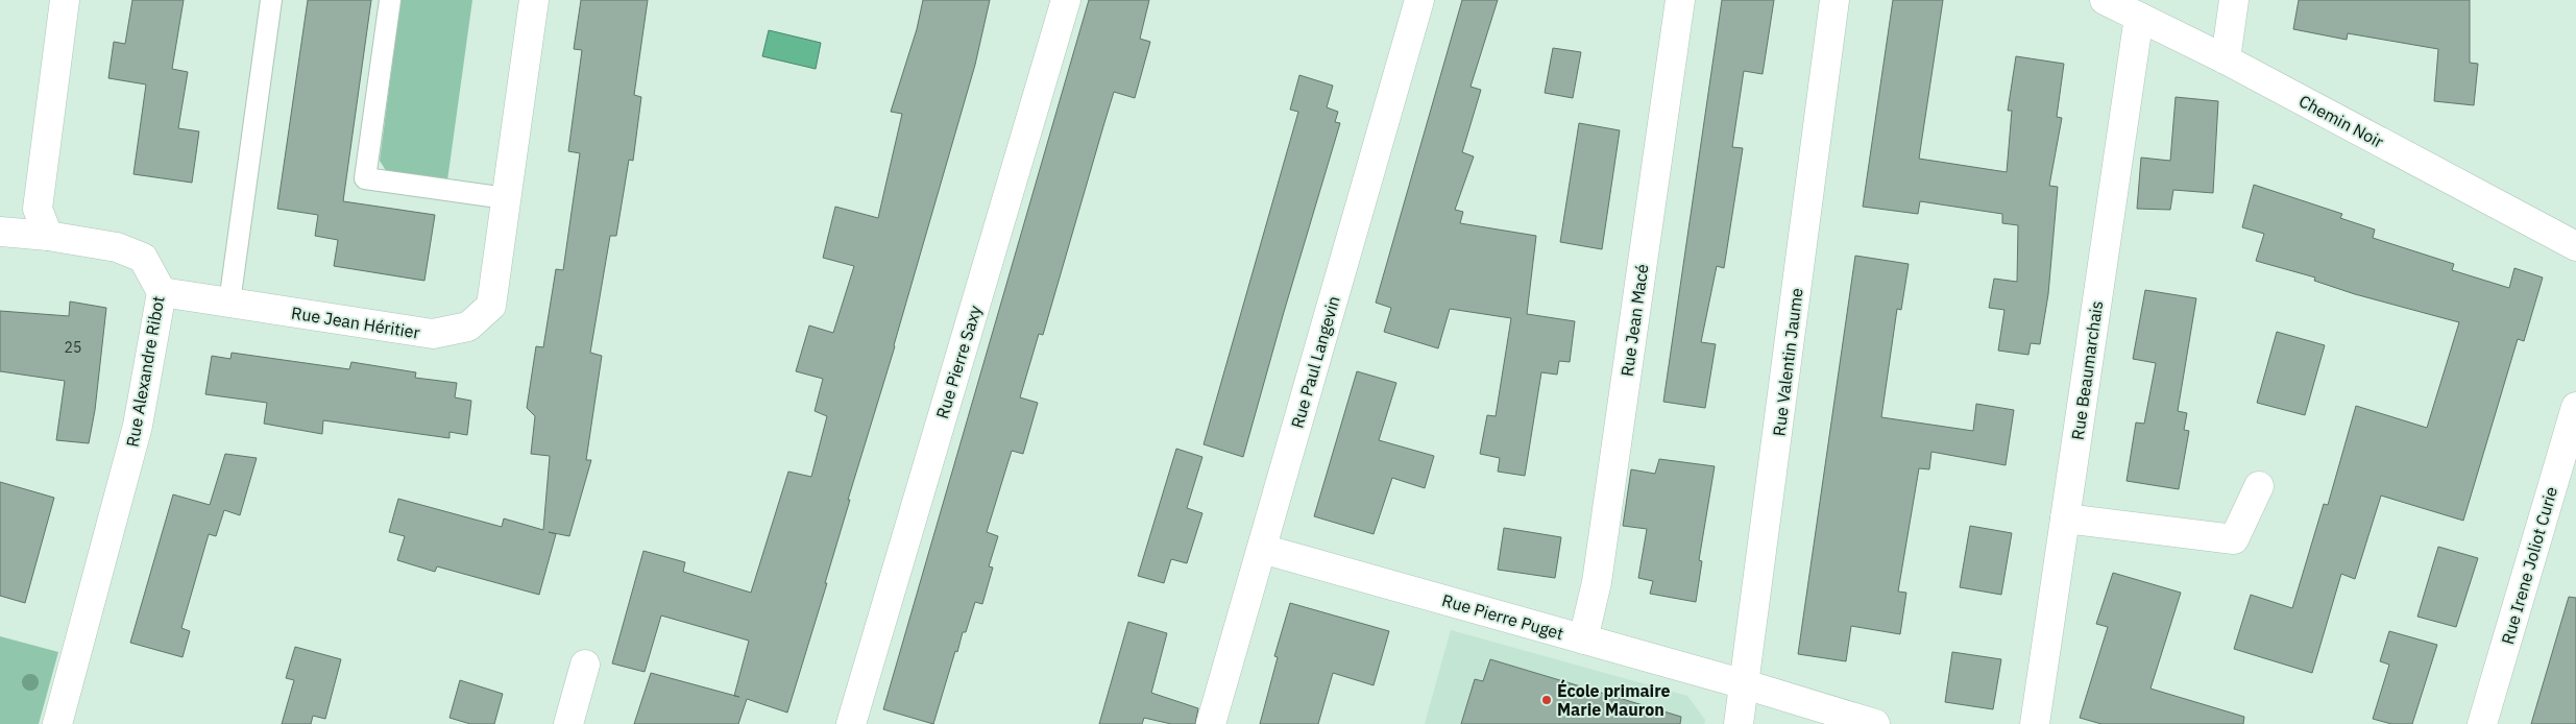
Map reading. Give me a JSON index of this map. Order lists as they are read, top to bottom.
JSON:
{
  "streets": {
    "street": [
      "Chemin Noir",
      "Rue Jean Macé",
      "Rue Jean Héritier",
      "Rue Pierre Saxy",
      "Rue Paul Langevin",
      "Rue Valentin Jaume",
      "Rue Beaumarchais",
      "Rue Alexandre Ribot",
      "Rue Irene Joliot Curie",
      "Rue Pierre Puget"
    ]
  },
  "crossings": [
    ["Chemin Noir", "Rue Beaumarchais"],
    ["Rue Jean Macé", "Rue Pierre Puget"],
    ["Rue Jean Héritier", "Rue Alexandre Ribot"],
    ["Rue Paul Langevin", "Rue Pierre Puget"],
    ["Rue Valentin Jaume", "Rue Pierre Puget"]
  ],
  "places": ["École primaire Marie Mauron"],
  "house_numbers": ["25"]
}
